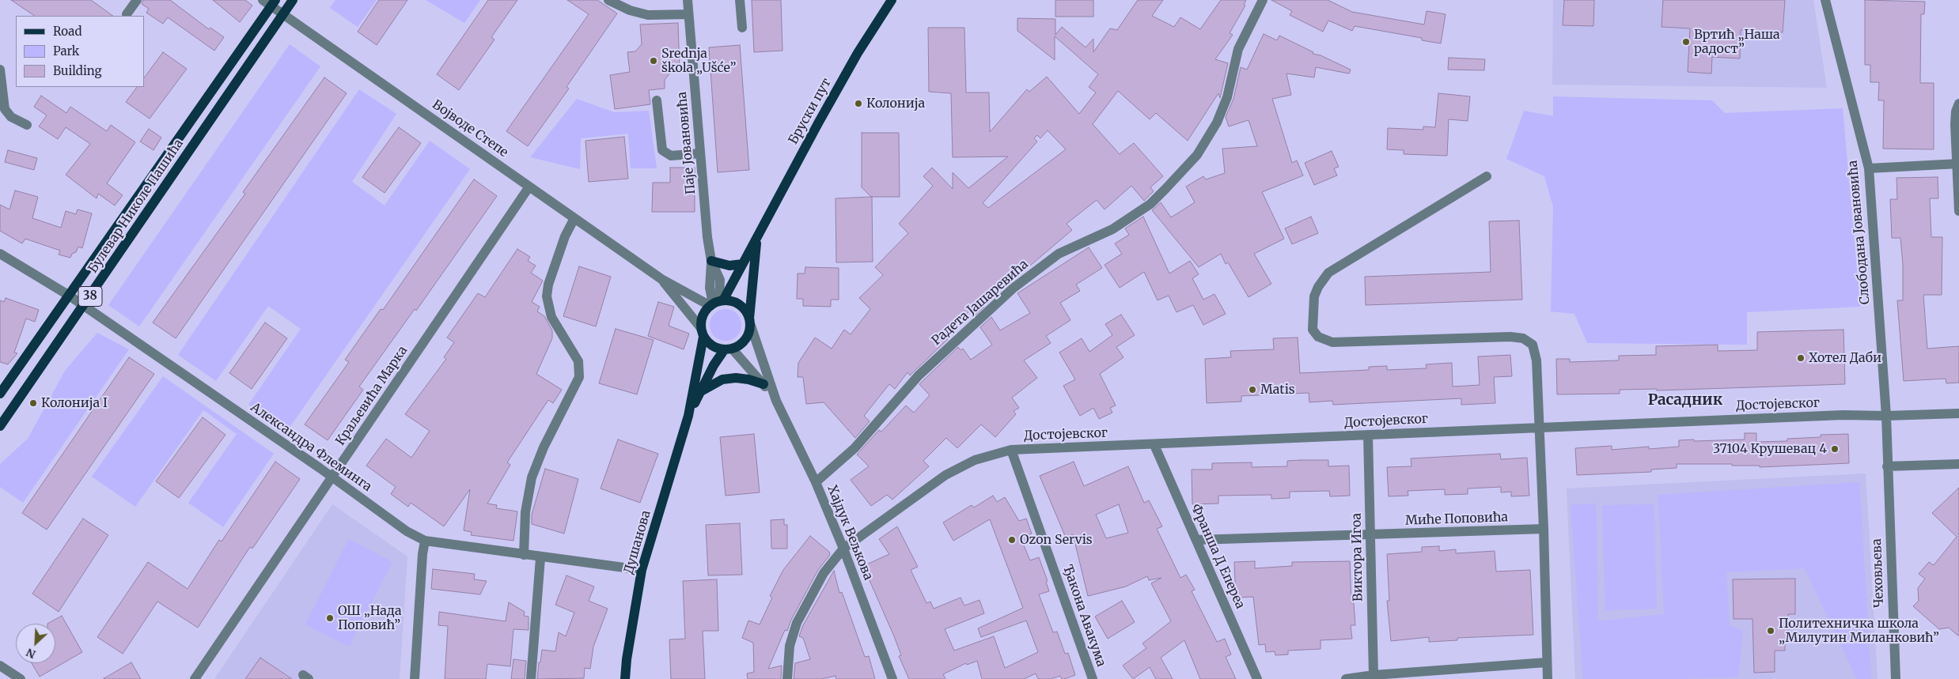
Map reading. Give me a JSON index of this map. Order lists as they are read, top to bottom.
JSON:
{
  "streets": {
    "main road": [
      "Бруски пут",
      "Булевар Николе Пашића",
      "38",
      "Душанова"
    ],
    "street": [
      "Војводе Степе",
      "Паје Јовановића",
      "Слободана Јовановића",
      "Радета Јашаревића",
      "Краљевића Марка",
      "Достојевског",
      "Александра Флеминга",
      "Миће Поповића",
      "Хајдук Вељкова",
      "Франша Д Епереа",
      "Виктора Игоа",
      "Чеховљева",
      "Ђакона Авакума"
    ]
  },
  "crossings": [
    ["Бруски пут", "Војводе Степе"],
    ["Бруски пут", "Паје Јовановића"],
    ["Бруски пут", "Душанова"],
    ["Војводе Степе", "Паје Јовановића"],
    ["Војводе Степе", "Булевар Николе Пашића"],
    ["Војводе Степе", "Краљевића Марка"],
    ["Војводе Степе", "Душанова"],
    ["Паје Јовановића", "Душанова"],
    ["Булевар Николе Пашића", "Александра Флеминга"],
    ["Слободана Јовановића", "Достојевског"],
    ["Слободана Јовановића", "Чеховљева"],
    ["Радета Јашаревића", "Хајдук Вељкова"],
    ["Краљевића Марка", "Александра Флеминга"],
    ["Достојевског", "Хајдук Вељкова"],
    ["Достојевског", "Франша Д Епереа"],
    ["Достојевског", "Виктора Игоа"],
    ["Достојевског", "Ђакона Авакума"],
    ["Александра Флеминга", "Душанова"],
    ["Миће Поповића", "Франша Д Епереа"],
    ["Миће Поповића", "Виктора Игоа"]
  ],
  "districts": ["Расадник"],
  "places": [
    "Вртић „Наша радост”",
    "Srednja škola „Ušće”",
    "Колонија",
    "Хотел Даби",
    "Matis",
    "Колонија I",
    "37104 Крушевац 4",
    "Ozon Servis",
    "ОШ „Нада Поповић”",
    "Политехничка школа „Милутин Миланковић”"
  ],
  "legend": ["Road", "Park", "Building"],
  "north": "bottom left"
}
